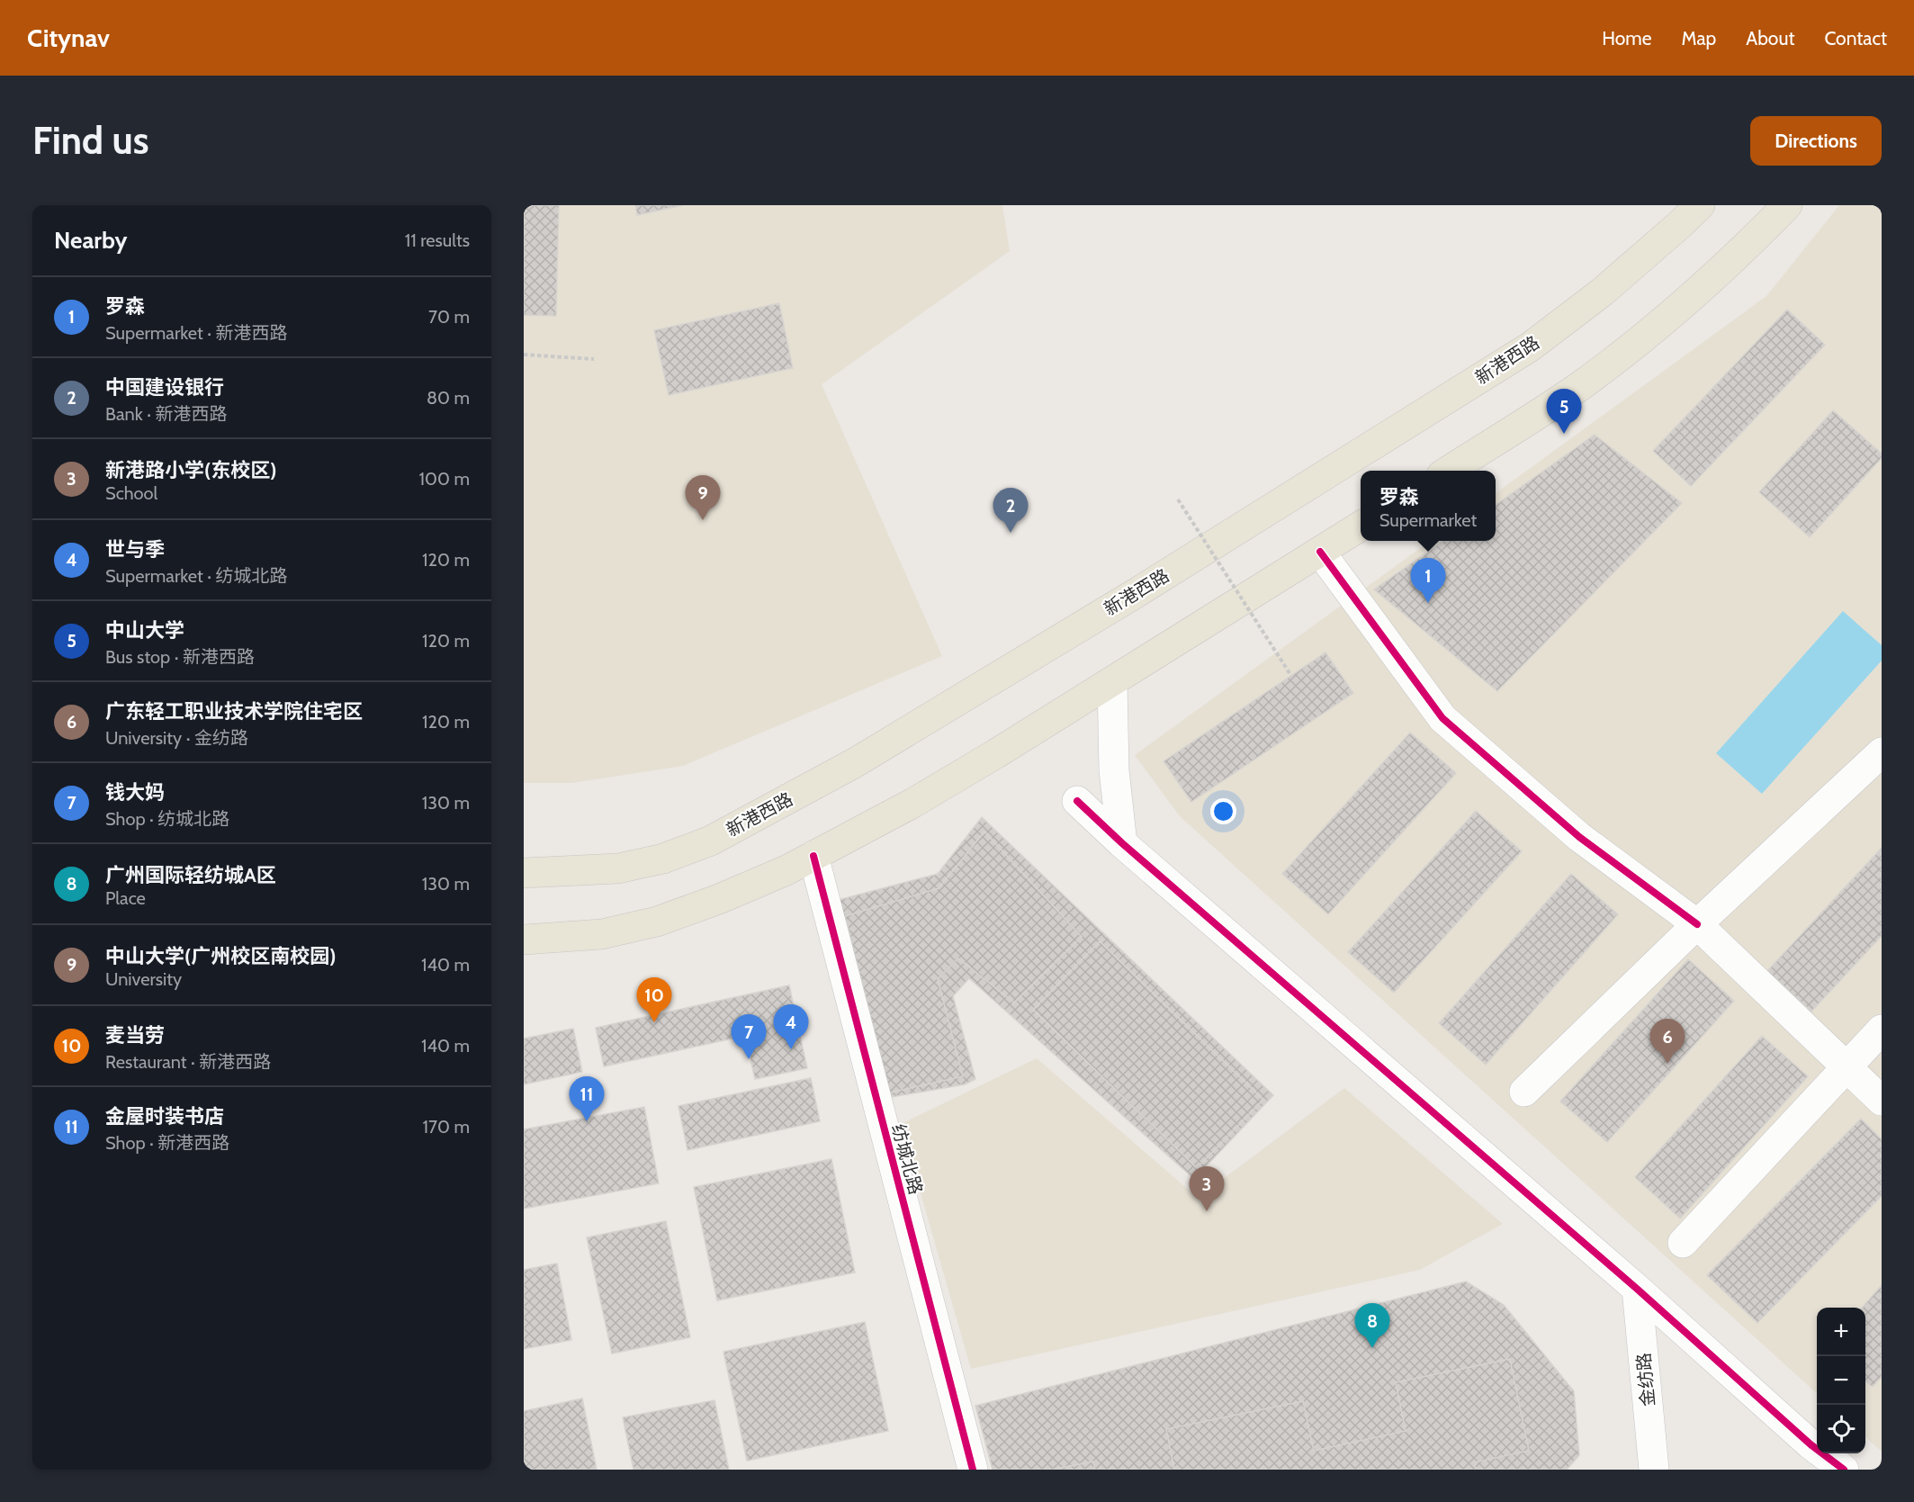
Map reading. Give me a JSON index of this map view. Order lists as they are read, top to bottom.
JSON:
{
  "streets": {
    "main road": ["新港西路"],
    "street": ["纺城北路", "金纺路"]
  },
  "page": {
    "header": "Citynav",
    "nav": [
      "Home",
      "Map",
      "About",
      "Contact"
    ],
    "buttons": "Directions",
    "title": "Find us",
    "heading": ["Nearby", "11 results"],
    "list": [
      {
        "mark": "1",
        "name": "罗森",
        "note": "Supermarket · 新港西路",
        "value": "70 m"
      },
      {
        "mark": "2",
        "name": "中国建设银行",
        "note": "Bank · 新港西路",
        "value": "80 m"
      },
      {
        "mark": "3",
        "name": "新港路小学(东校区)",
        "note": "School",
        "value": "100 m"
      },
      {
        "mark": "4",
        "name": "世与季",
        "note": "Supermarket · 纺城北路",
        "value": "120 m"
      },
      {
        "mark": "5",
        "name": "中山大学",
        "note": "Bus stop · 新港西路",
        "value": "120 m"
      },
      {
        "mark": "6",
        "name": "广东轻工职业技术学院住宅区",
        "note": "University · 金纺路",
        "value": "120 m"
      },
      {
        "mark": "7",
        "name": "钱大妈",
        "note": "Shop · 纺城北路",
        "value": "130 m"
      },
      {
        "mark": "8",
        "name": "广州国际轻纺城A区",
        "note": "Place",
        "value": "130 m"
      },
      {
        "mark": "9",
        "name": "中山大学(广州校区南校园)",
        "note": "University",
        "value": "140 m"
      },
      {
        "mark": "10",
        "name": "麦当劳",
        "note": "Restaurant · 新港西路",
        "value": "140 m"
      },
      {
        "mark": "11",
        "name": "金屋时装书店",
        "note": "Shop · 新港西路",
        "value": "170 m"
      }
    ],
    "pins": [
      "5",
      "9",
      "2",
      "1",
      "10",
      "4",
      "7",
      "6",
      "11",
      "3",
      "8"
    ],
    "popup": ["罗森", "Supermarket"],
    "map_buttons": ["+", "−"]
  }
}
